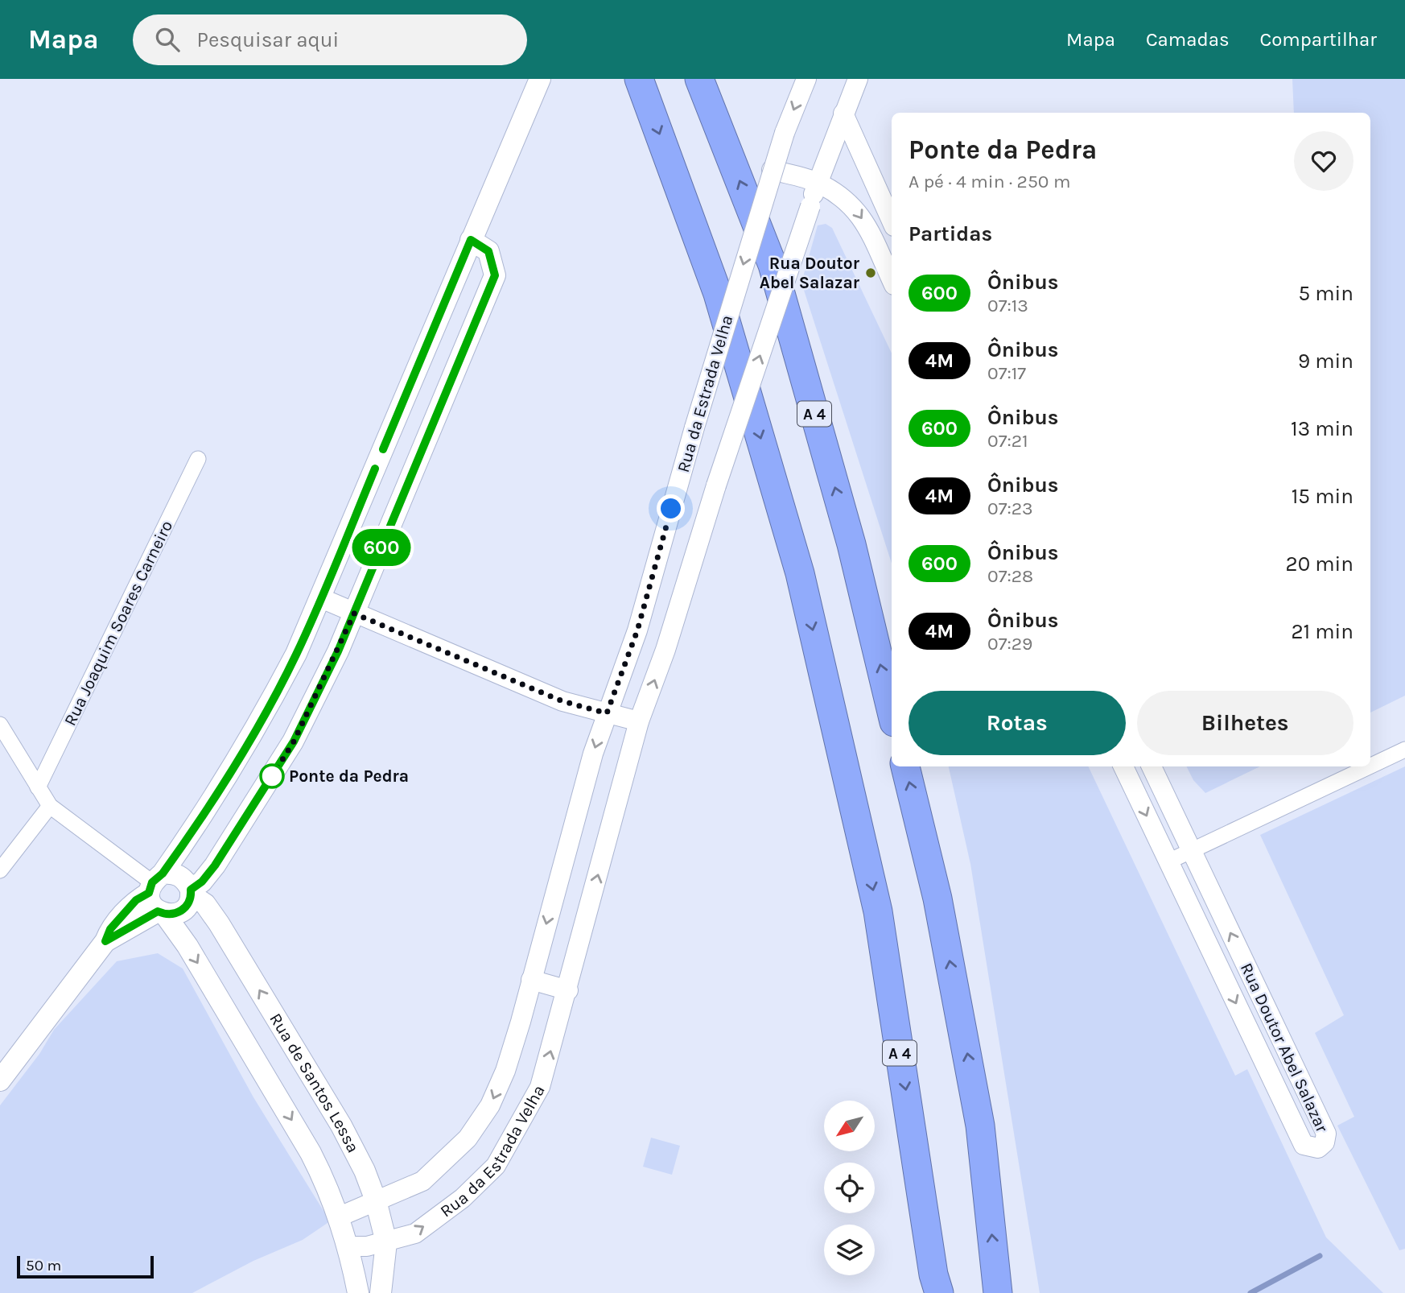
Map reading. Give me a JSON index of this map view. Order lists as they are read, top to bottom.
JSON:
{
  "streets": {
    "highway": ["A 4"],
    "main road": ["Rua de Santos Lessa"],
    "street": ["Rua da Estrada Velha", "Rua Joaquim Soares Carneiro", "Rua Doutor Abel Salazar"]
  },
  "crossings": [
    ["Rua da Estrada Velha", "Rua de Santos Lessa"]
  ],
  "places": ["Rua Doutor Abel Salazar", "Ponte da Pedra"],
  "lines": ["bus line 600"],
  "scale_bar": "50 m",
  "north": "bottom left",
  "page": {
    "header": "Mapa",
    "search": "Pesquisar aqui",
    "nav": ["Mapa", "Camadas", "Compartilhar"],
    "on_map": "600",
    "heading": [
      ["Ponte da Pedra", "A pé · 4 min · 250 m"],
      "Partidas"
    ],
    "list": [
      {
        "mark": "600",
        "name": "Ônibus",
        "note": "07:13",
        "value": "5 min"
      },
      {
        "mark": "4M",
        "name": "Ônibus",
        "note": "07:17",
        "value": "9 min"
      },
      {
        "mark": "600",
        "name": "Ônibus",
        "note": "07:21",
        "value": "13 min"
      },
      {
        "mark": "4M",
        "name": "Ônibus",
        "note": "07:23",
        "value": "15 min"
      },
      {
        "mark": "600",
        "name": "Ônibus",
        "note": "07:28",
        "value": "20 min"
      },
      {
        "mark": "4M",
        "name": "Ônibus",
        "note": "07:29",
        "value": "21 min"
      }
    ],
    "buttons": ["Rotas", "Bilhetes"],
    "scale": "50 m"
  }
}
